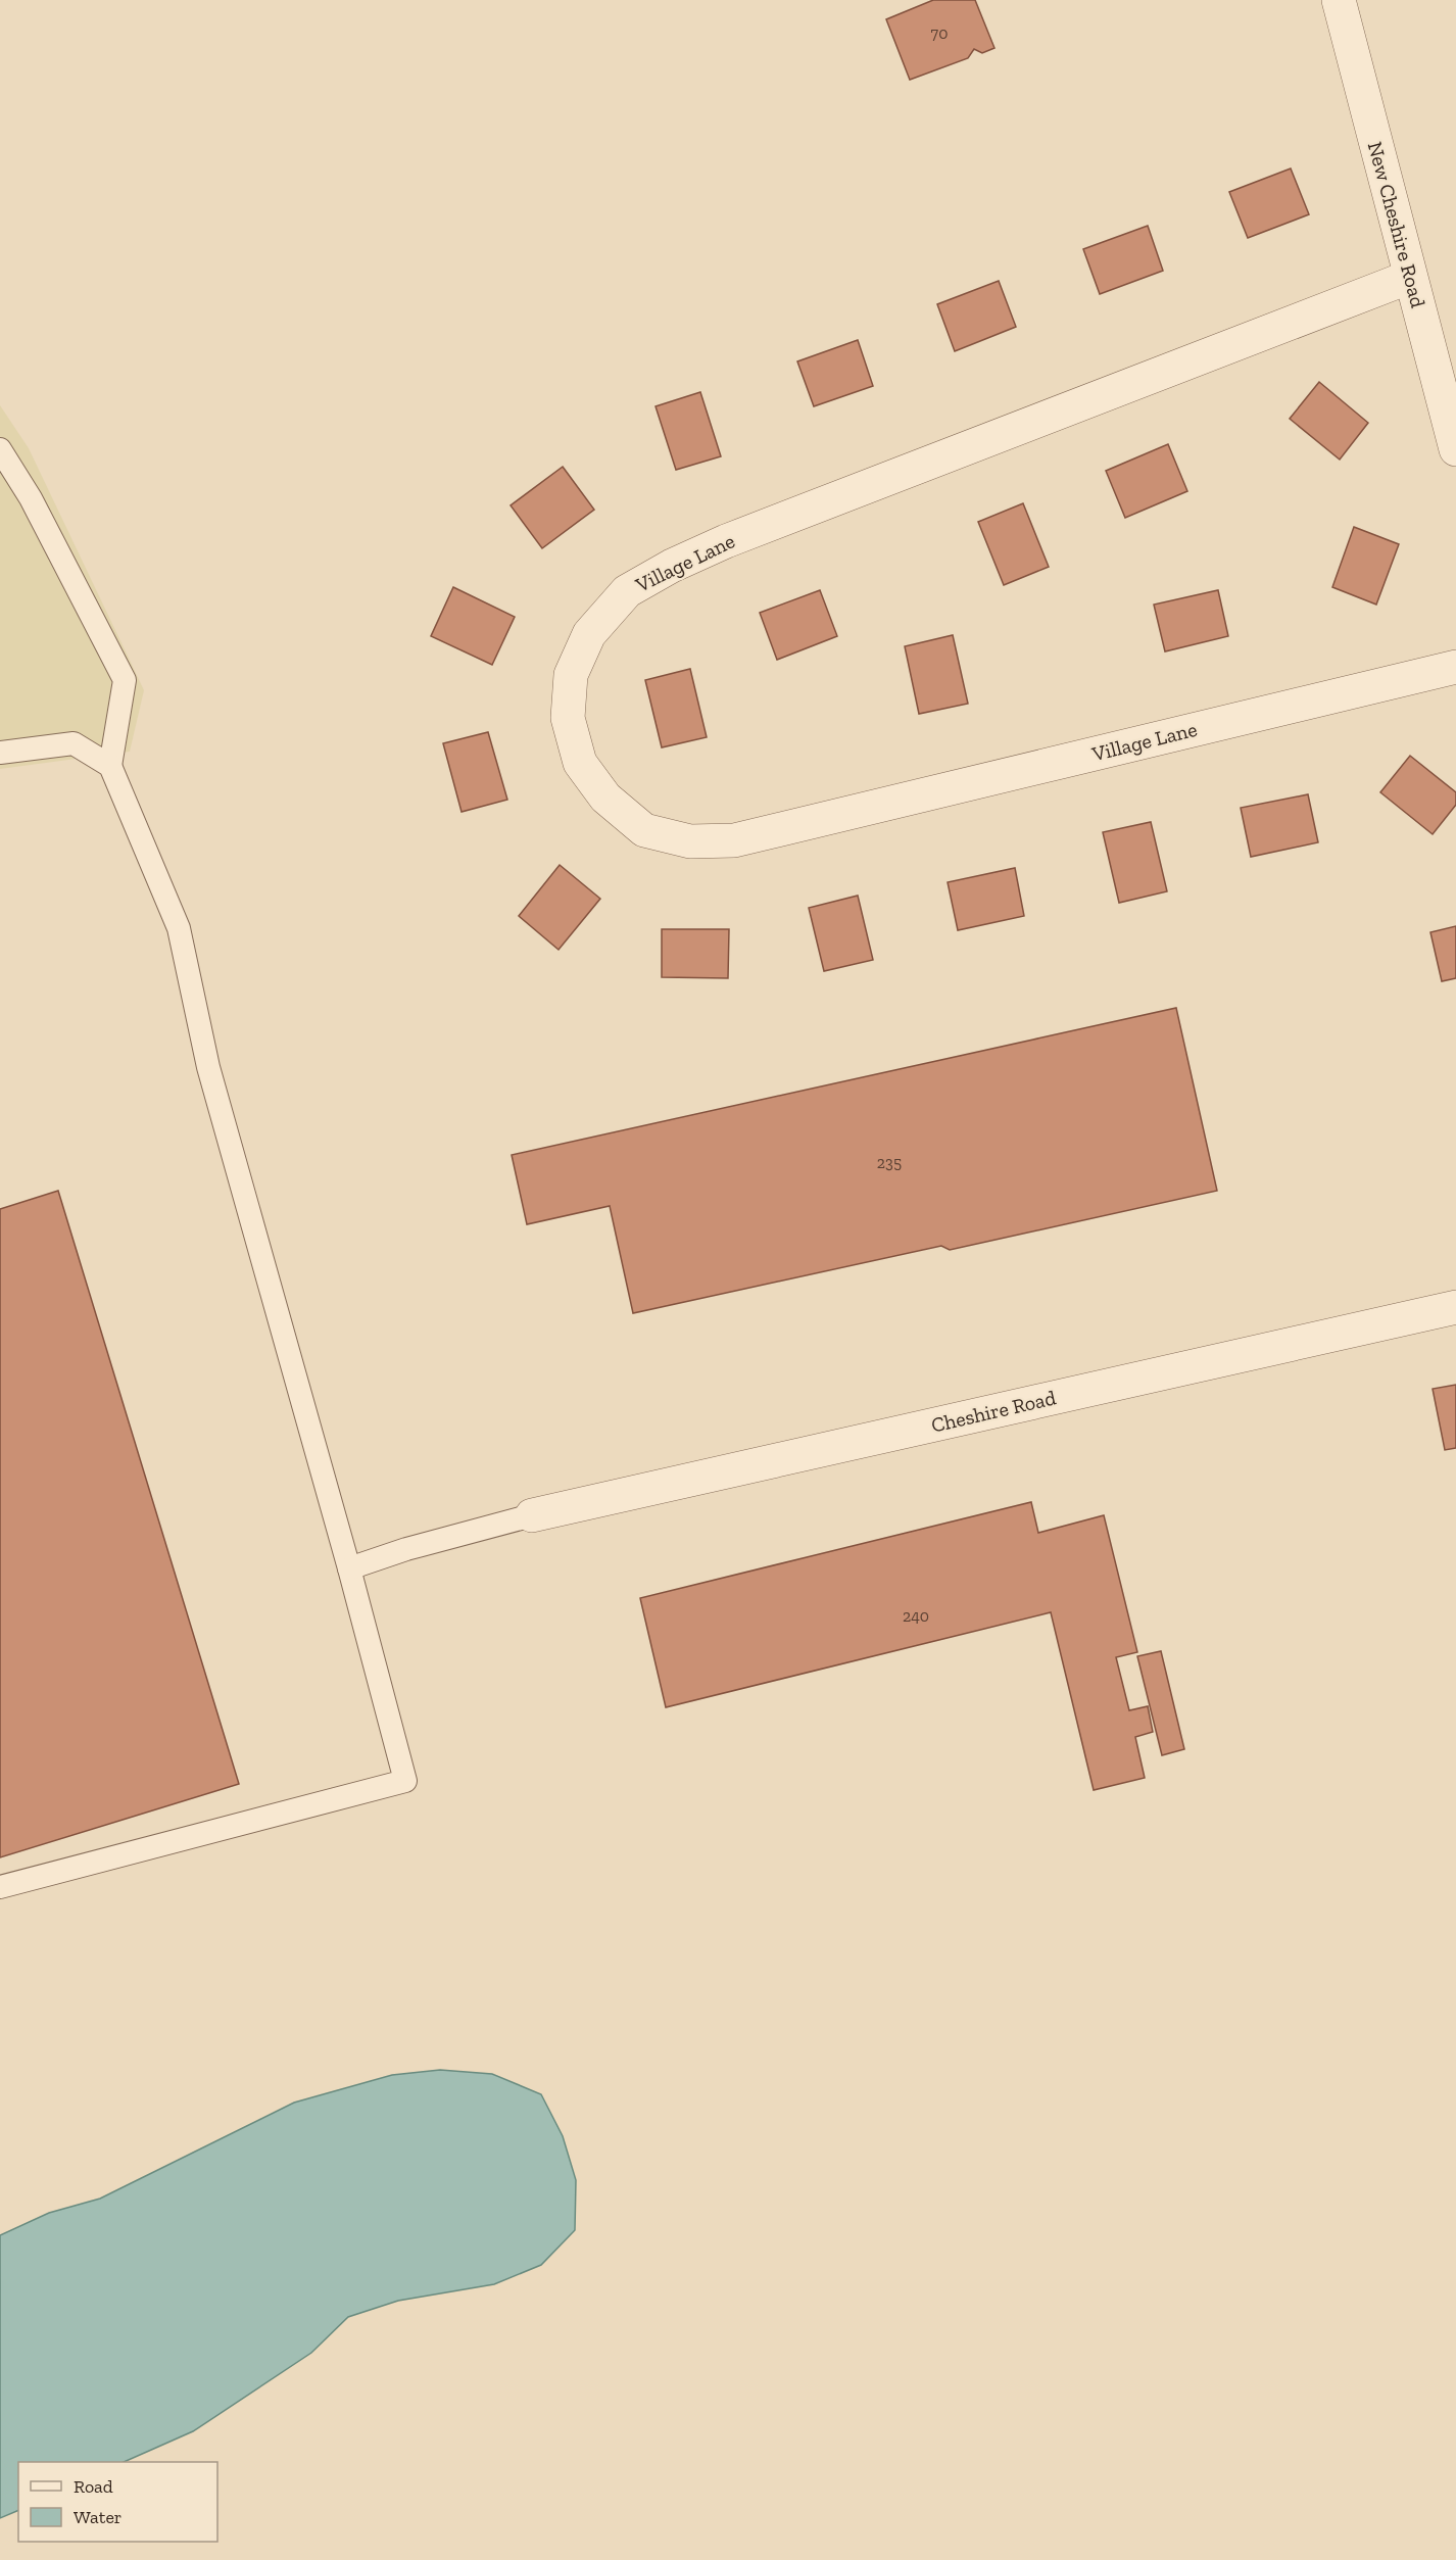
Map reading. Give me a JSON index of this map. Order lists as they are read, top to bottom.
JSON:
{
  "streets": {
    "street": ["New Cheshire Road", "Village Lane", "Cheshire Road"]
  },
  "crossings": [
    ["New Cheshire Road", "Village Lane"]
  ],
  "house_numbers": ["70", "235", "240"],
  "legend": ["Road", "Water"]
}
